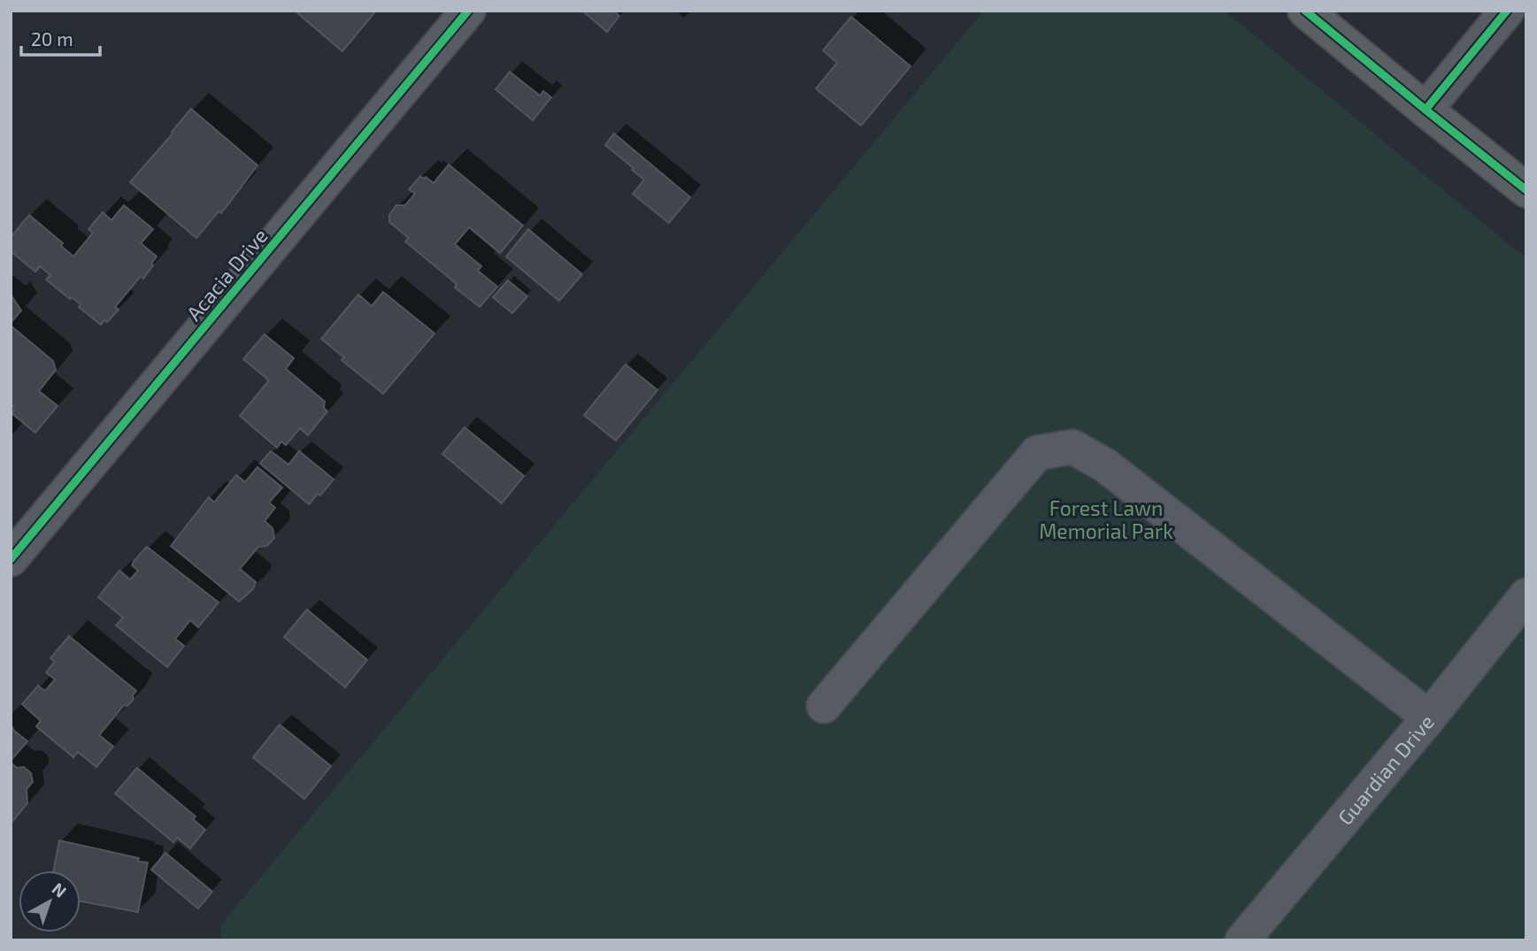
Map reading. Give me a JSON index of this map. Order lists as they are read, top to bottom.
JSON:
{
  "streets": {
    "street": ["Acacia Drive", "Guardian Drive"]
  },
  "parks": ["Forest Lawn Memorial Park"],
  "scale_bar": "20 m",
  "north": "top right"
}
